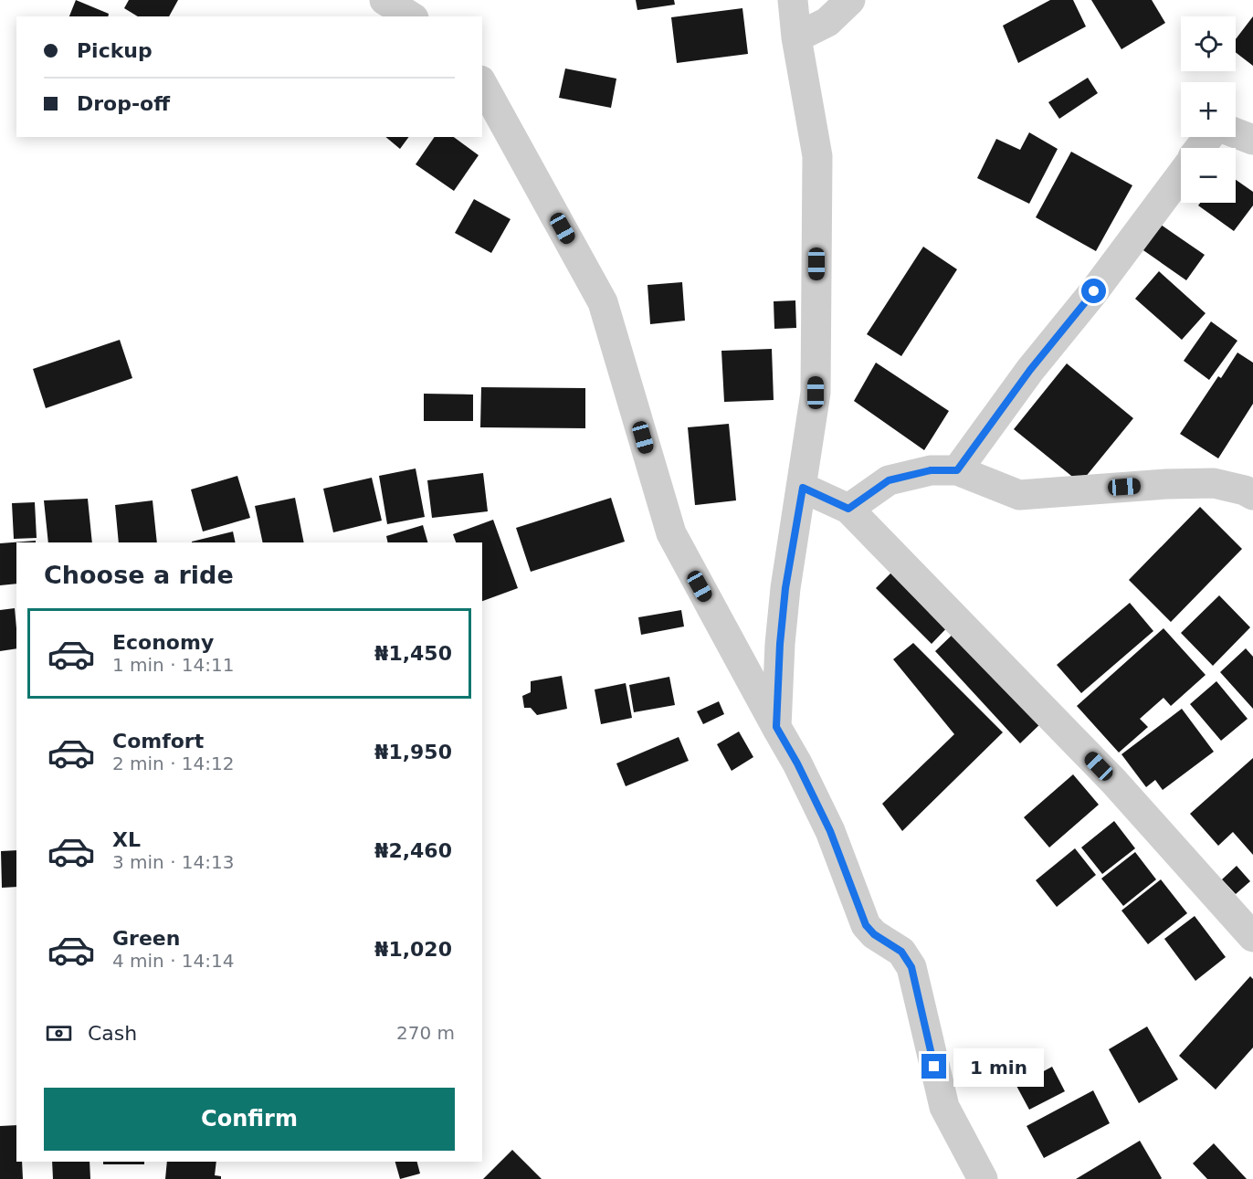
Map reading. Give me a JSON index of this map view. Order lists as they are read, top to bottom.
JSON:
{
  "page": {
    "map_buttons": ["+", "−"],
    "banner": ["Pickup", "Drop-off"],
    "heading": "Choose a ride",
    "list": [
      {
        "name": "Economy",
        "note": "1 min · 14:11",
        "value": "₦1,450"
      },
      {
        "name": "Comfort",
        "note": "2 min · 14:12",
        "value": "₦1,950"
      },
      {
        "name": "XL",
        "note": "3 min · 14:13",
        "value": "₦2,460"
      },
      {
        "name": "Green",
        "note": "4 min · 14:14",
        "value": "₦1,020"
      }
    ],
    "pay": ["Cash", "270 m"],
    "bubble": "1 min",
    "buttons": "Confirm"
  }
}
